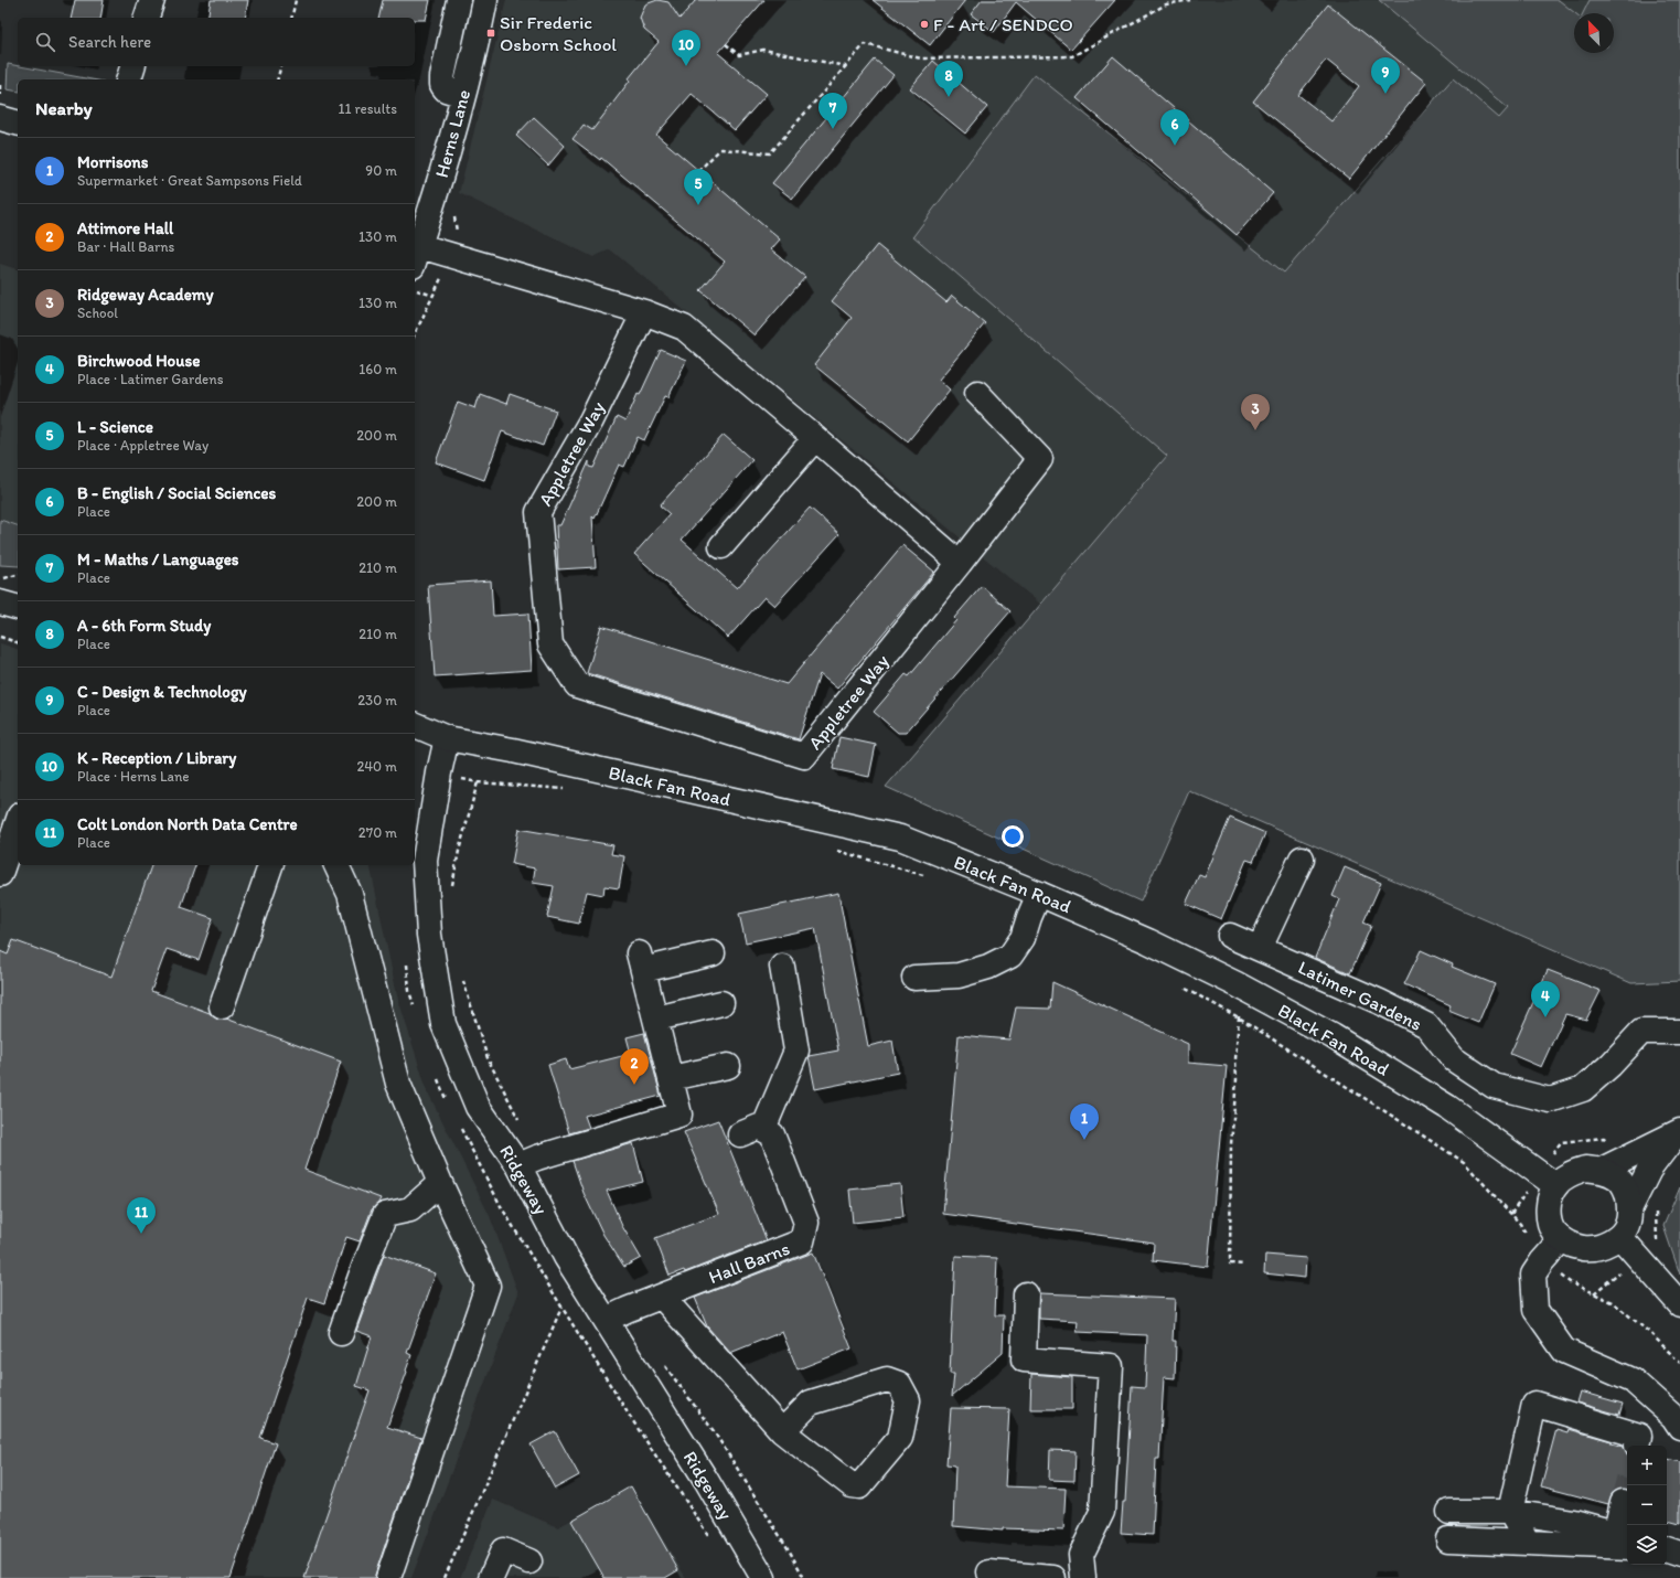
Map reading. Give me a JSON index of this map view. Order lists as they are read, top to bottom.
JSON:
{
  "streets": {
    "street": [
      "Herns Lane",
      "Appletree Way",
      "Black Fan Road",
      "Latimer Gardens",
      "Ridgeway",
      "Hall Barns"
    ]
  },
  "crossings": [
    ["Black Fan Road", "Ridgeway"],
    ["Ridgeway", "Hall Barns"]
  ],
  "places": {
    "other": ["F - Art / SENDCO"],
    "transit": ["Sir Frederic Osborn School"]
  },
  "north": "top left",
  "page": {
    "search": "Search here",
    "pins": [
      "10",
      "9",
      "8",
      "7",
      "6",
      "5",
      "3",
      "4",
      "2",
      "1",
      "11"
    ],
    "heading": ["Nearby", "11 results"],
    "list": [
      {
        "mark": "1",
        "name": "Morrisons",
        "note": "Supermarket · Great Sampsons Field",
        "value": "90 m"
      },
      {
        "mark": "2",
        "name": "Attimore Hall",
        "note": "Bar · Hall Barns",
        "value": "130 m"
      },
      {
        "mark": "3",
        "name": "Ridgeway Academy",
        "note": "School",
        "value": "130 m"
      },
      {
        "mark": "4",
        "name": "Birchwood House",
        "note": "Place · Latimer Gardens",
        "value": "160 m"
      },
      {
        "mark": "5",
        "name": "L - Science",
        "note": "Place · Appletree Way",
        "value": "200 m"
      },
      {
        "mark": "6",
        "name": "B - English / Social Sciences",
        "note": "Place",
        "value": "200 m"
      },
      {
        "mark": "7",
        "name": "M - Maths / Languages",
        "note": "Place",
        "value": "210 m"
      },
      {
        "mark": "8",
        "name": "A - 6th Form Study",
        "note": "Place",
        "value": "210 m"
      },
      {
        "mark": "9",
        "name": "C - Design & Technology",
        "note": "Place",
        "value": "230 m"
      },
      {
        "mark": "10",
        "name": "K - Reception / Library",
        "note": "Place · Herns Lane",
        "value": "240 m"
      },
      {
        "mark": "11",
        "name": "Colt London North Data Centre",
        "note": "Place",
        "value": "270 m"
      }
    ],
    "map_buttons": ["+", "−"]
  }
}
